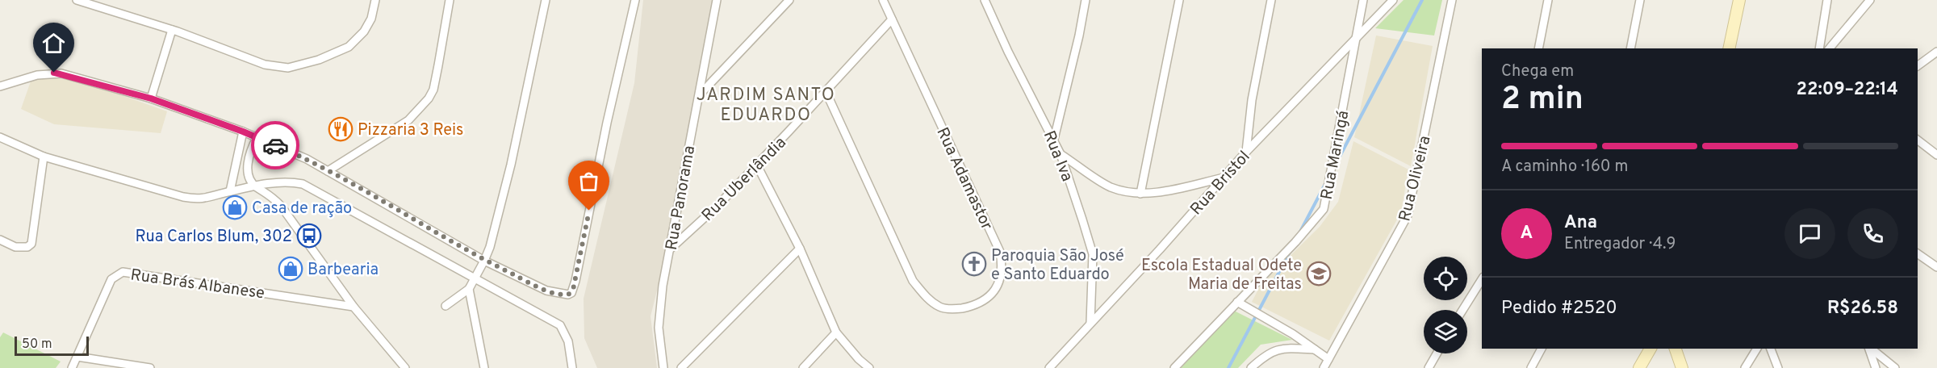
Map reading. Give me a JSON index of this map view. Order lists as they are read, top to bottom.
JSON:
{
  "streets": {
    "street": [
      "Rua Maringá",
      "Rua Iva",
      "Rua Uberlândia",
      "Rua Adamastor",
      "Rua Oliveira",
      "Rua Bristol",
      "Rua Panorama",
      "Rua Brás Albanese"
    ]
  },
  "crossings": [
    ["Rua Maringá", "Rua Bristol"],
    ["Rua Iva", "Rua Bristol"],
    ["Rua Uberlândia", "Rua Adamastor"],
    ["Rua Uberlândia", "Rua Panorama"]
  ],
  "districts": ["JARDIM SANTO EDUARDO"],
  "places": {
    "restaurant": ["Pizzaria 3 Reis"],
    "shop": ["Casa de ração", "Barbearia"],
    "bus stop": ["Rua Carlos Blum, 302"],
    "church": ["Paroquia São José e Santo Eduardo"],
    "school or university": ["Escola Estadual Odete Maria de Freitas"]
  },
  "scale_bar": "50 m",
  "page": {
    "heading": ["2 min", "Chega em", "22:09–22:14"],
    "panel": [
      "Ana",
      "Entregador · 4.9",
      "Pedido #2520",
      "R$26.58"
    ],
    "bar": "A caminho · 160 m",
    "round": "A",
    "scale": "50 m"
  }
}
